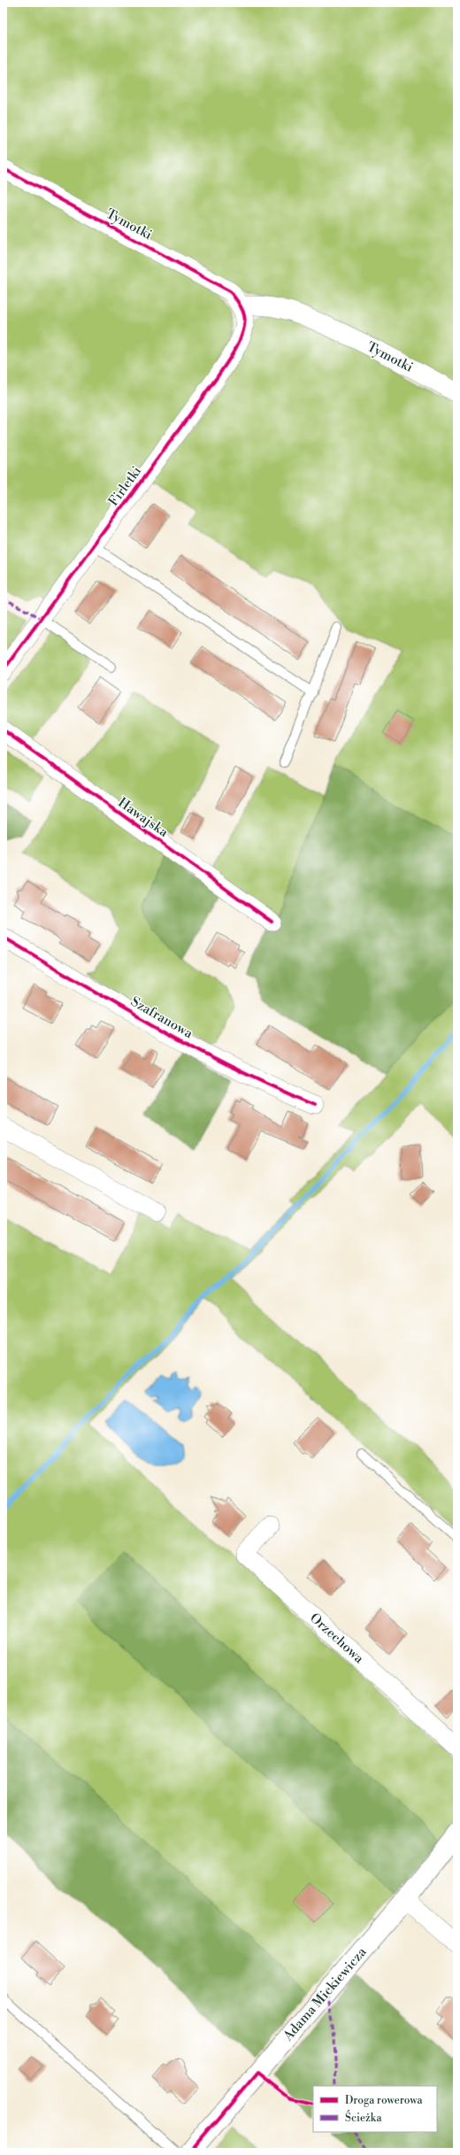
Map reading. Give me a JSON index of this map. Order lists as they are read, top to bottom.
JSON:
{
  "streets": {
    "street": [
      "Tymotki",
      "Firletki",
      "Hawajska",
      "Szafranowa",
      "Orzechowa",
      "Adama Mickiewicza"
    ]
  },
  "crossings": [
    ["Tymotki", "Firletki"]
  ],
  "legend": ["Droga rowerowa", "Ścieżka"]
}
